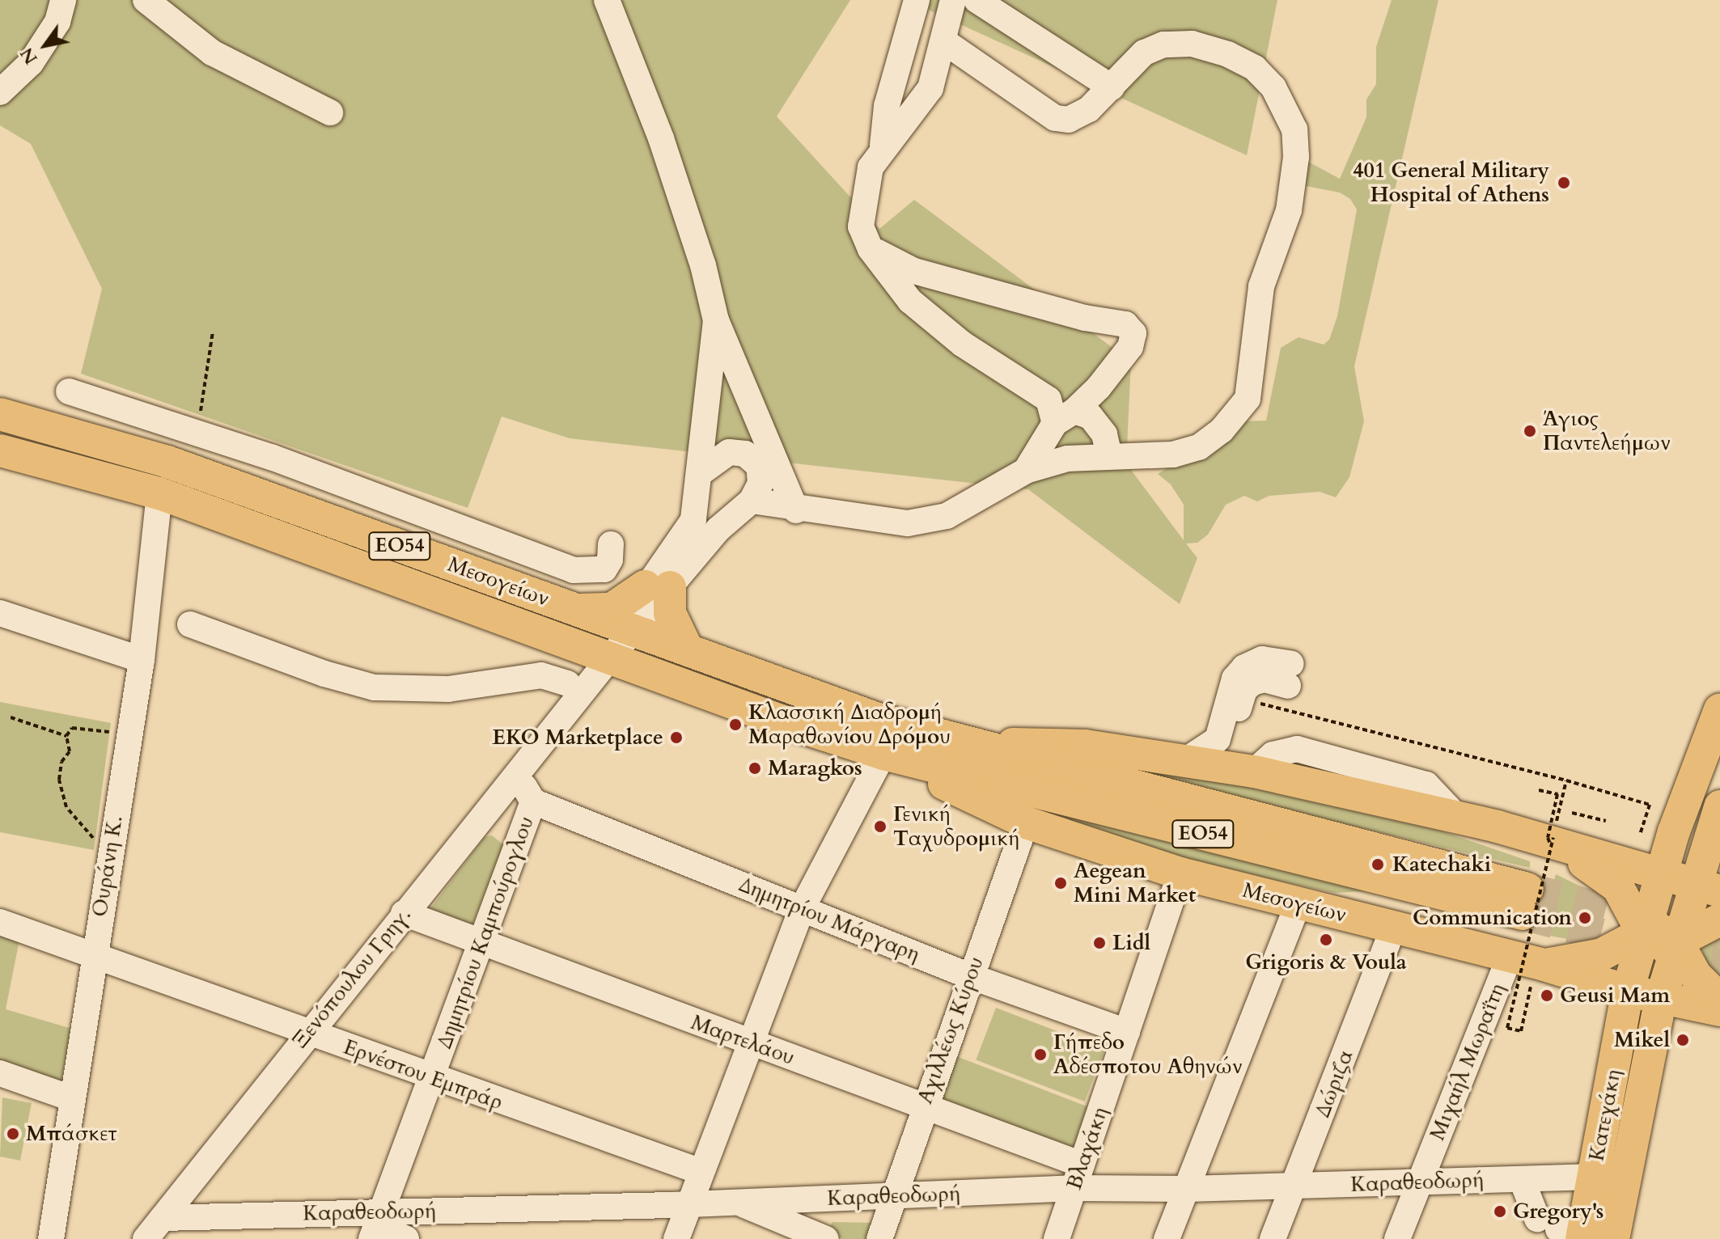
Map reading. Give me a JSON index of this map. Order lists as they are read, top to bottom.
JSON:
{
  "streets": {
    "main road": ["ΕΟ54", "Μεσογείων", "Κατεχάκη"],
    "street": [
      "Ουράνη Κ.",
      "Δημητρίου Μάργαρη",
      "Δημητρίου Καμπούρογλου",
      "Ξενόπουλου Γρηγ.",
      "Αχιλλέως Κύρου",
      "Μαρτελάου",
      "Μιχαήλ Μωραΐτη",
      "Ερνέστου Εμπράρ",
      "Δώριζα",
      "Βλαχάκη",
      "Καραθεοδωρή"
    ]
  },
  "crossings": [
    ["Μεσογείων", "Ουράνη Κ."],
    ["Μεσογείων", "Ξενόπουλου Γρηγ."],
    ["Μεσογείων", "Αχιλλέως Κύρου"],
    ["Μεσογείων", "Μιχαήλ Μωραΐτη"],
    ["Μεσογείων", "Δώριζα"],
    ["Μεσογείων", "Κατεχάκη"],
    ["Μεσογείων", "Βλαχάκη"],
    ["Ουράνη Κ.", "Ερνέστου Εμπράρ"],
    ["Δημητρίου Μάργαρη", "Δημητρίου Καμπούρογλου"],
    ["Δημητρίου Μάργαρη", "Αχιλλέως Κύρου"],
    ["Δημητρίου Μάργαρη", "Βλαχάκη"],
    ["Δημητρίου Καμπούρογλου", "Ξενόπουλου Γρηγ."],
    ["Δημητρίου Καμπούρογλου", "Μαρτελάου"],
    ["Δημητρίου Καμπούρογλου", "Ερνέστου Εμπράρ"],
    ["Δημητρίου Καμπούρογλου", "Καραθεοδωρή"],
    ["Ξενόπουλου Γρηγ.", "Μαρτελάου"],
    ["Ξενόπουλου Γρηγ.", "Ερνέστου Εμπράρ"],
    ["Ξενόπουλου Γρηγ.", "Καραθεοδωρή"],
    ["Αχιλλέως Κύρου", "Μαρτελάου"],
    ["Αχιλλέως Κύρου", "Καραθεοδωρή"],
    ["Μαρτελάου", "Βλαχάκη"],
    ["Μαρτελάου", "Καραθεοδωρή"],
    ["Μιχαήλ Μωραΐτη", "Καραθεοδωρή"],
    ["Δώριζα", "Καραθεοδωρή"],
    ["Κατεχάκη", "Καραθεοδωρή"],
    ["Βλαχάκη", "Καραθεοδωρή"]
  ],
  "places": [
    "401 General Military Hospital of Athens",
    "Άγιος Παντελεήμων",
    "Κλασσική Διαδρομή Μαραθωνίου Δρόμου",
    "EKO Marketplace",
    "Maragkos",
    "Γενική Ταχυδρομική",
    "Katechaki",
    "Aegean Mini Market",
    "Communication",
    "Grigoris & Voula",
    "Lidl",
    "Geusi Mam",
    "Mikel",
    "Γήπεδο Αδέσποτου Αθηνών",
    "Μπάσκετ",
    "Gregory's"
  ],
  "north": "bottom left"
}
